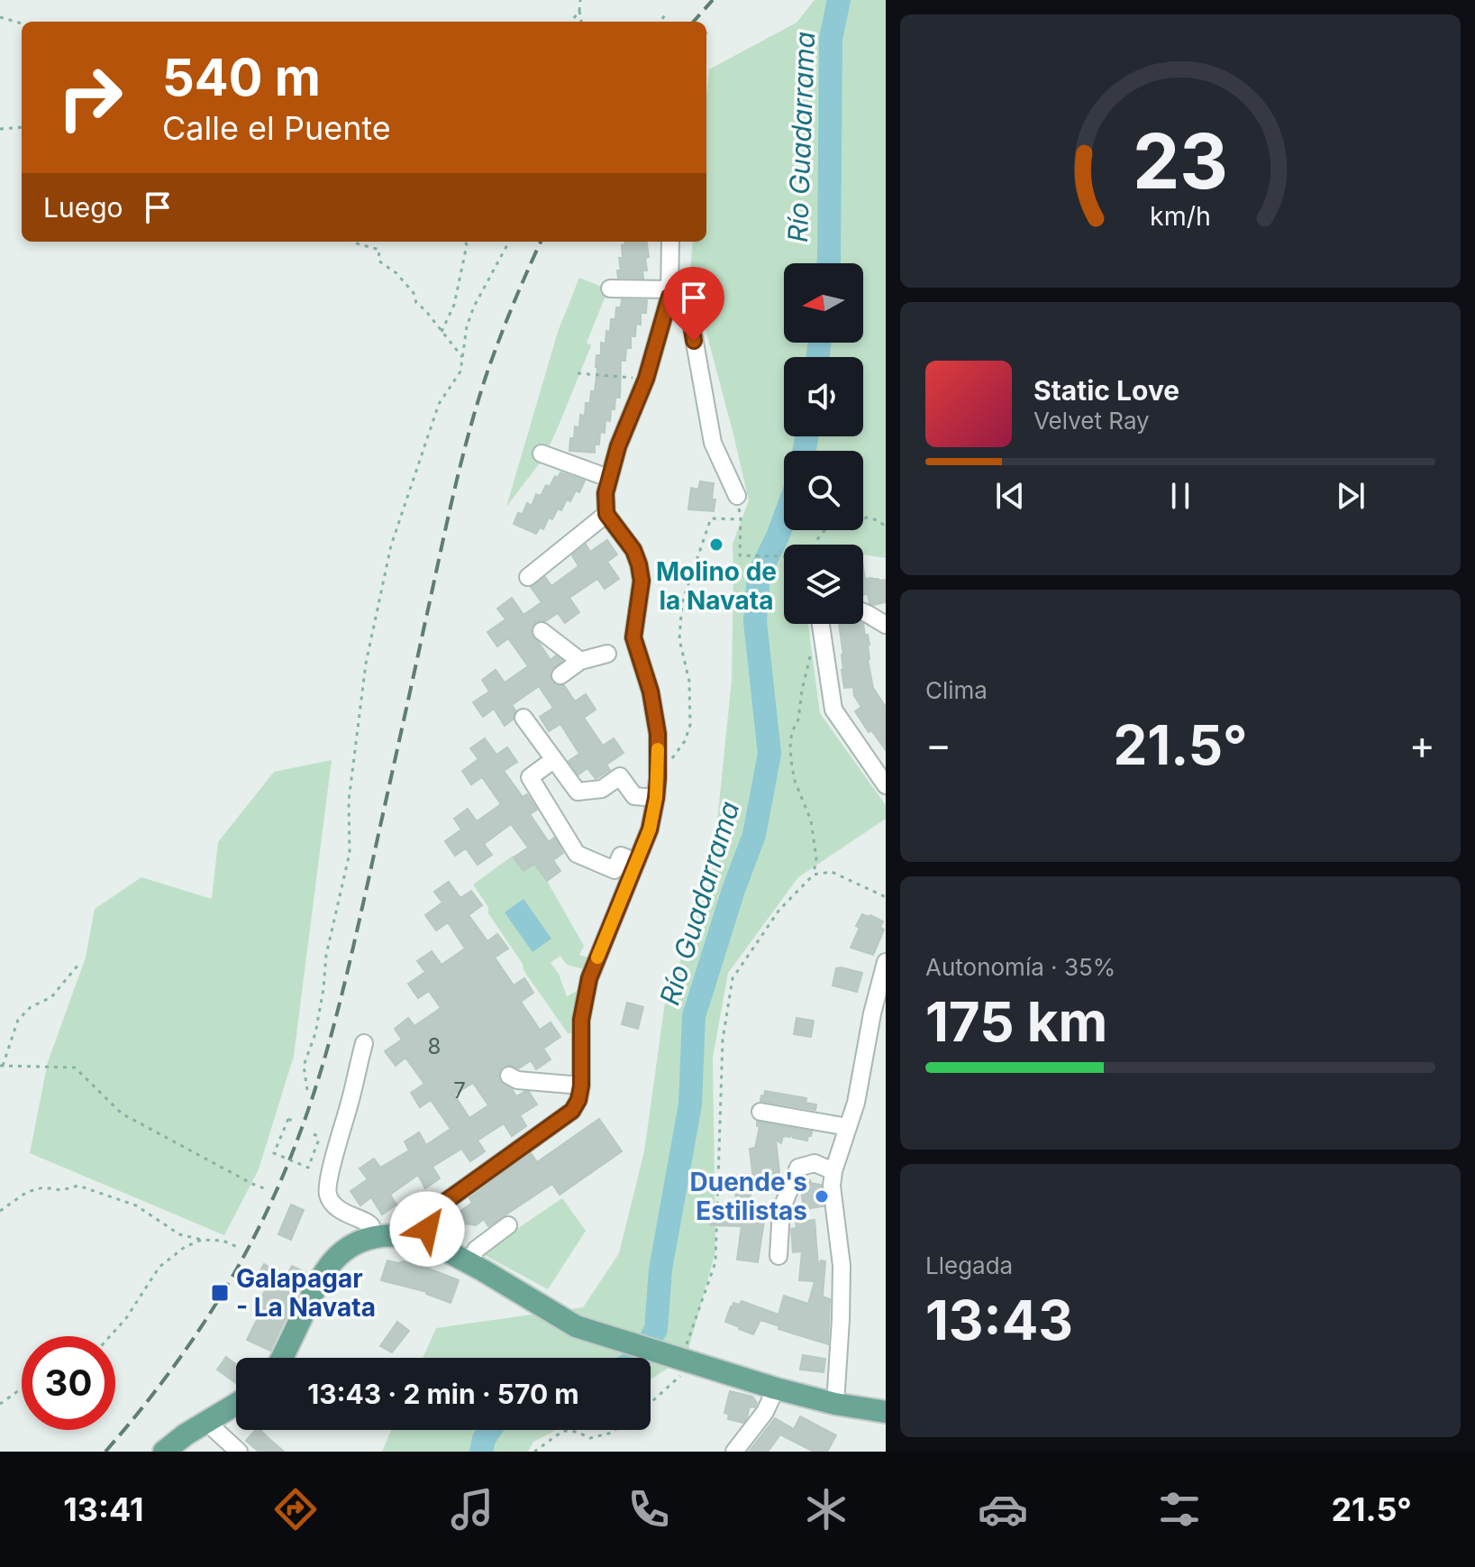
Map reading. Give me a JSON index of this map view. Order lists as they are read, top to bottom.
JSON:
{
  "water": ["Río Guadarrama"],
  "places": {
    "other": ["Molino de la Navata", "Duende's Estilistas"],
    "transit": ["Galapagar - La Navata"]
  },
  "house_numbers": ["8", "7"],
  "north": "left",
  "page": {
    "turn": ["540 m", "Calle el Puente"],
    "then": "Luego",
    "song": ["Static Love", "Velvet Ray"],
    "tile": [
      "Clima",
      ["Autonomía · 35%", "175 km"],
      ["Llegada", "13:43"]
    ],
    "heat": ["−", "21.5°", "+"],
    "limit": "30",
    "trip": "13:43 · 2 min · 570 m",
    "tabs": ["13:41", "21.5°"],
    "gauge": ["23", "km/h"]
  }
}
